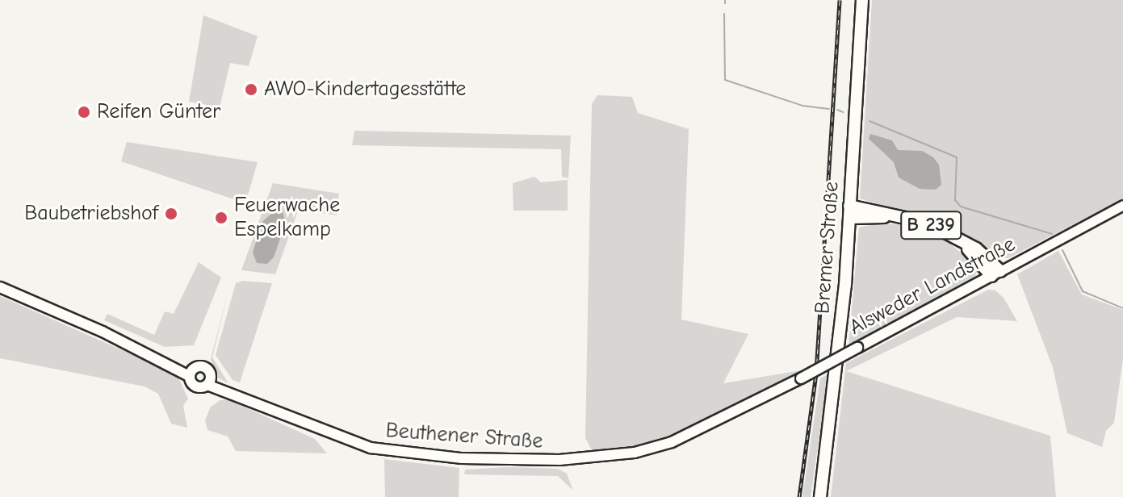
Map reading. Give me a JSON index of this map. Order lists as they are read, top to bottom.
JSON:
{
  "streets": {
    "main road": [
      "B 239",
      "Bremer Straße",
      "Alsweder Landstraße",
      "Beuthener Straße"
    ]
  },
  "crossings": [
    ["B 239", "Bremer Straße"],
    ["B 239", "Alsweder Landstraße"],
    ["Alsweder Landstraße", "Beuthener Straße"]
  ],
  "places": [
    "AWO-Kindertagesstätte",
    "Reifen Günter",
    "Baubetriebshof",
    "Feuerwache Espelkamp"
  ]
}
